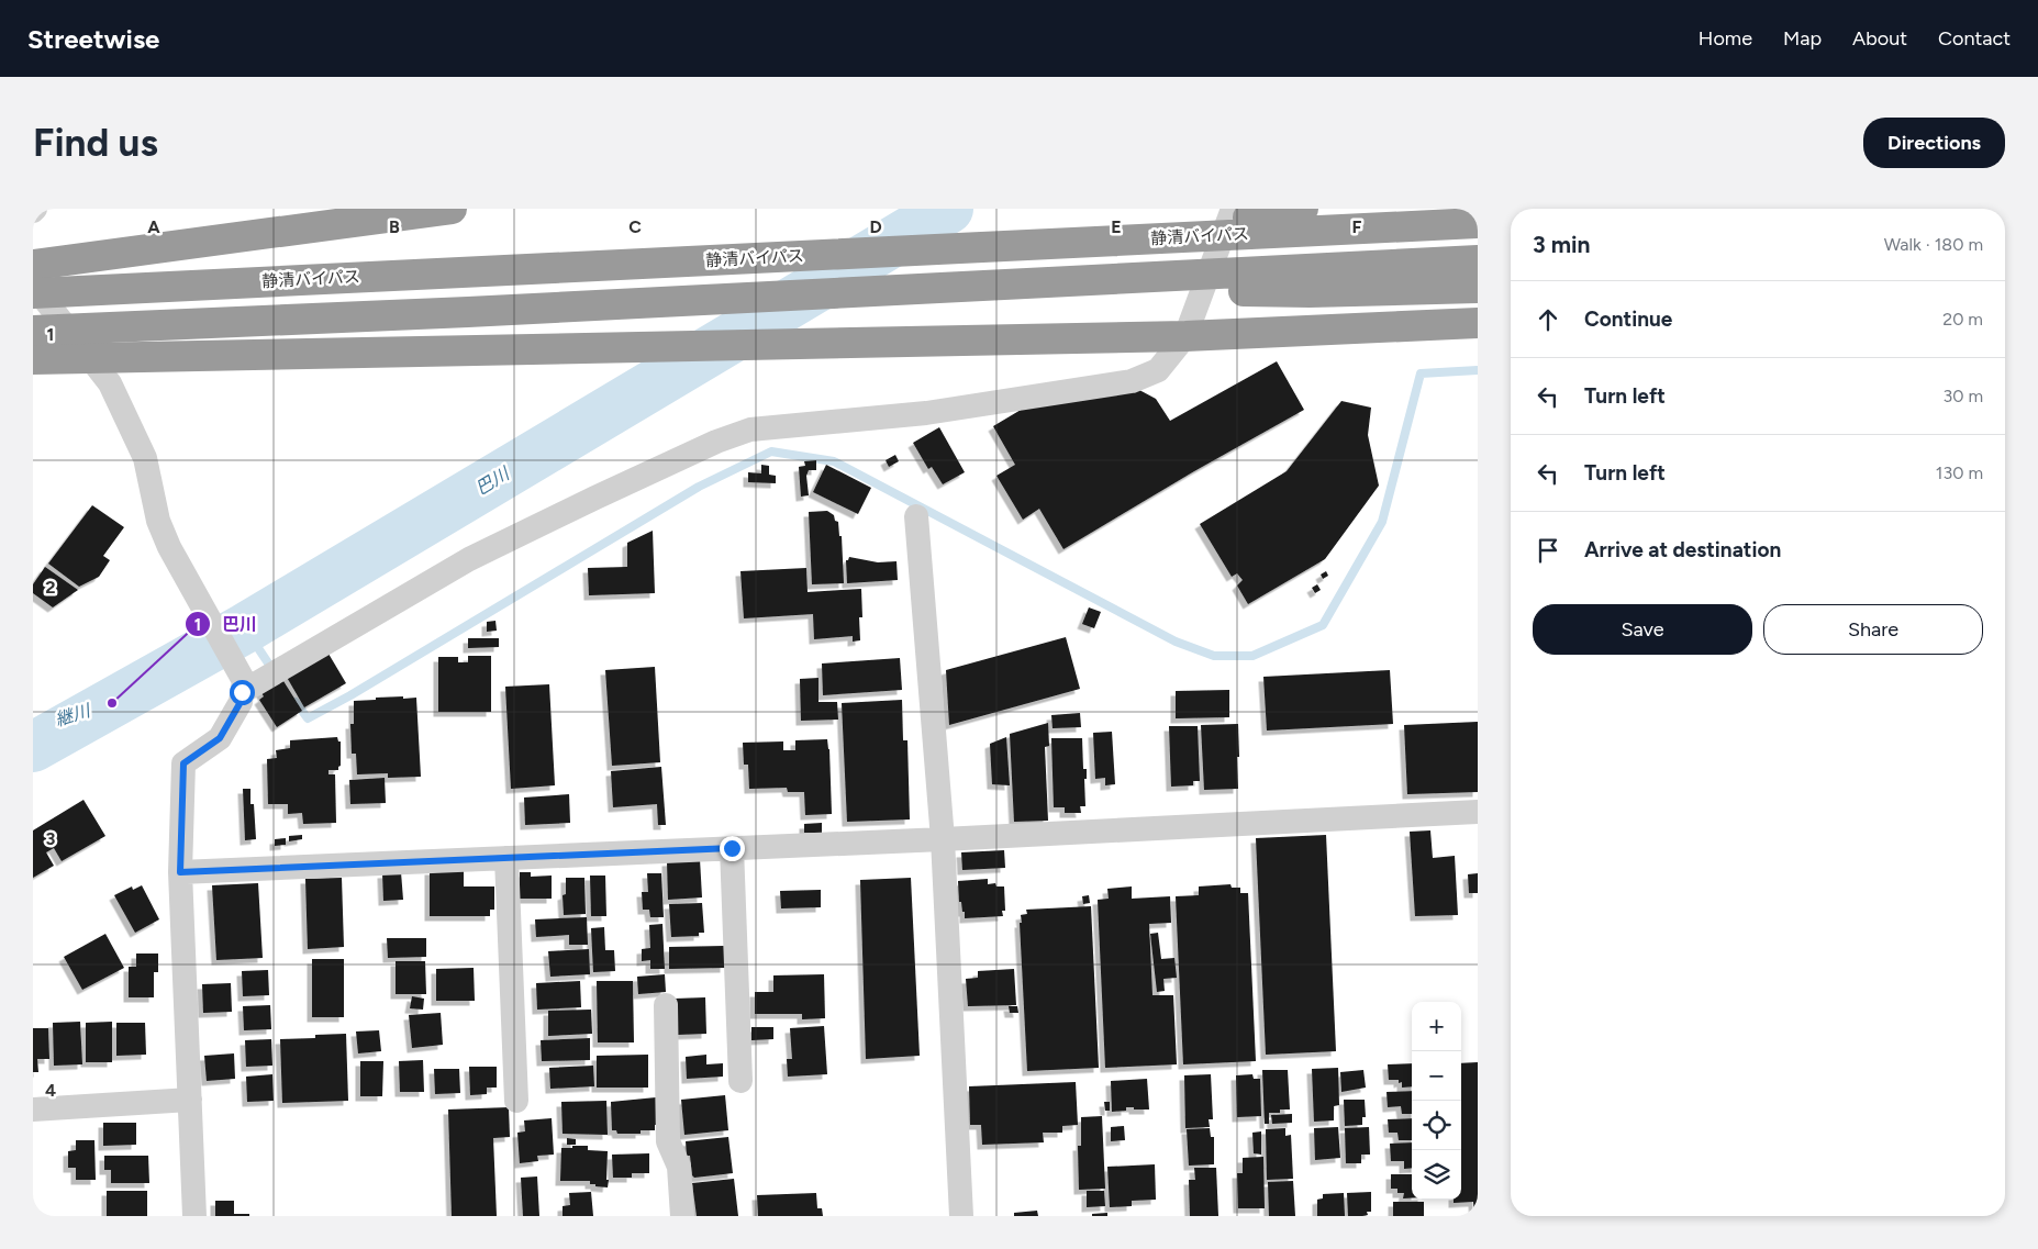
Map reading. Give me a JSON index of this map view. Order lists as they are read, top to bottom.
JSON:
{
  "streets": {
    "highway": ["静清バイパス"]
  },
  "water": ["巴川", "継川"],
  "places": ["巴川"],
  "page": {
    "header": "Streetwise",
    "nav": [
      "Home",
      "Map",
      "About",
      "Contact"
    ],
    "buttons": [
      "Directions",
      ["Save", "Share"]
    ],
    "title": "Find us",
    "heading": ["3 min", "Walk · 180 m"],
    "list": [
      ["Continue", "20 m"],
      ["Turn left", "30 m"],
      ["Turn left", "130 m"],
      "Arrive at destination"
    ],
    "map_buttons": ["+", "−"]
  },
  "grid": {
    "columns": [
      "A",
      "B",
      "C",
      "D",
      "E",
      "F"
    ],
    "rows": [
      "1",
      "2",
      "3",
      "4"
    ]
  }
}
